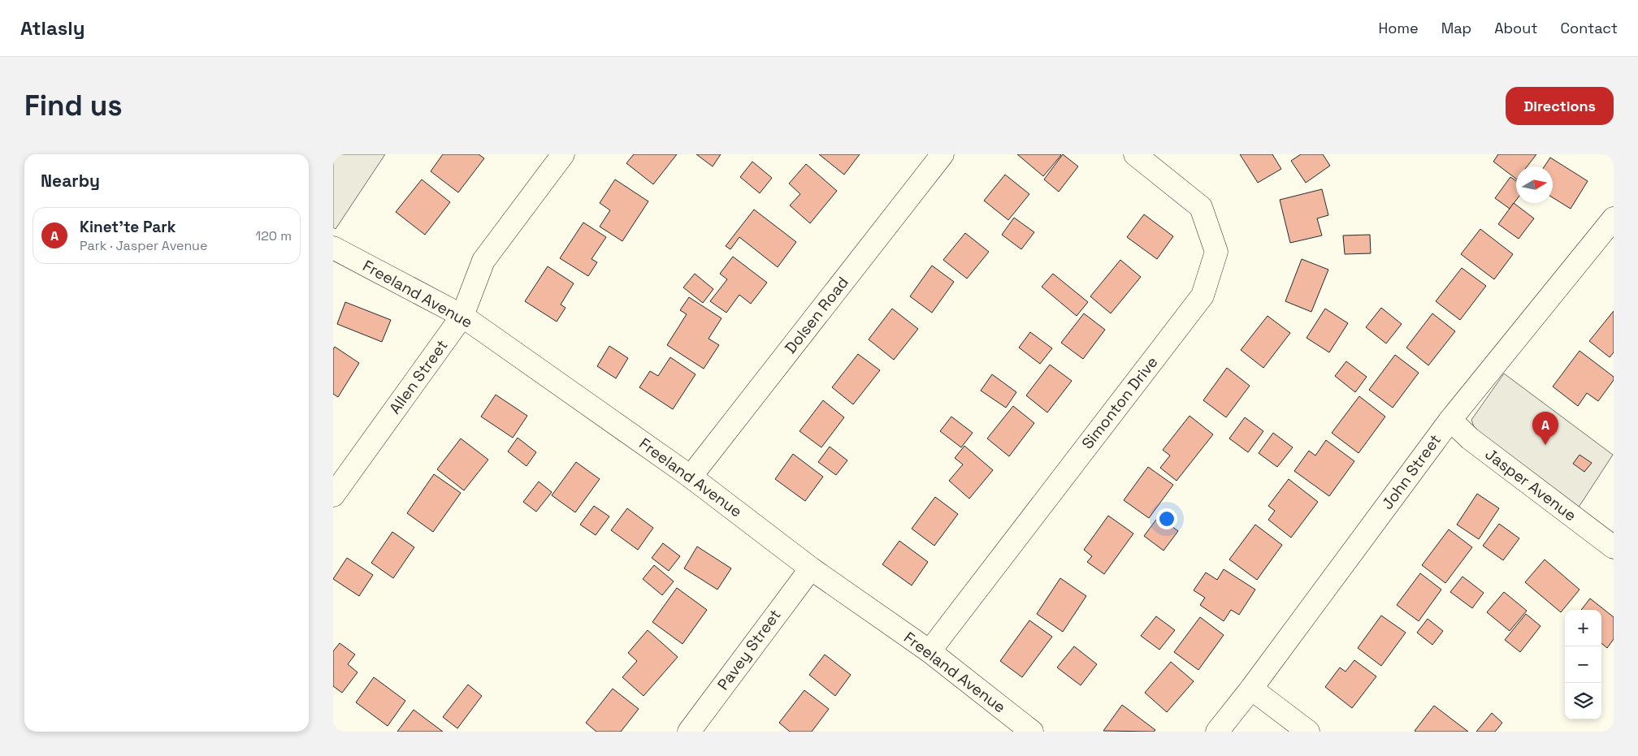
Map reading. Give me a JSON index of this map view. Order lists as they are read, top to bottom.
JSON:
{
  "streets": {
    "street": [
      "Freeland Avenue",
      "Dolsen Road",
      "Allen Street",
      "Simonton Drive",
      "John Street",
      "Jasper Avenue",
      "Pavey Street"
    ]
  },
  "crossings": [
    ["Freeland Avenue", "Dolsen Road"],
    ["Freeland Avenue", "Allen Street"],
    ["Freeland Avenue", "Simonton Drive"],
    ["Freeland Avenue", "Pavey Street"],
    ["John Street", "Jasper Avenue"]
  ],
  "north": "right",
  "page": {
    "header": "Atlasly",
    "nav": [
      "Home",
      "Map",
      "About",
      "Contact"
    ],
    "buttons": "Directions",
    "title": "Find us",
    "heading": "Nearby",
    "list": [
      {
        "mark": "A",
        "name": "Kinet'te Park",
        "note": "Park · Jasper Avenue",
        "value": "120 m"
      }
    ],
    "pins": "A",
    "map_buttons": ["+", "−"]
  }
}
